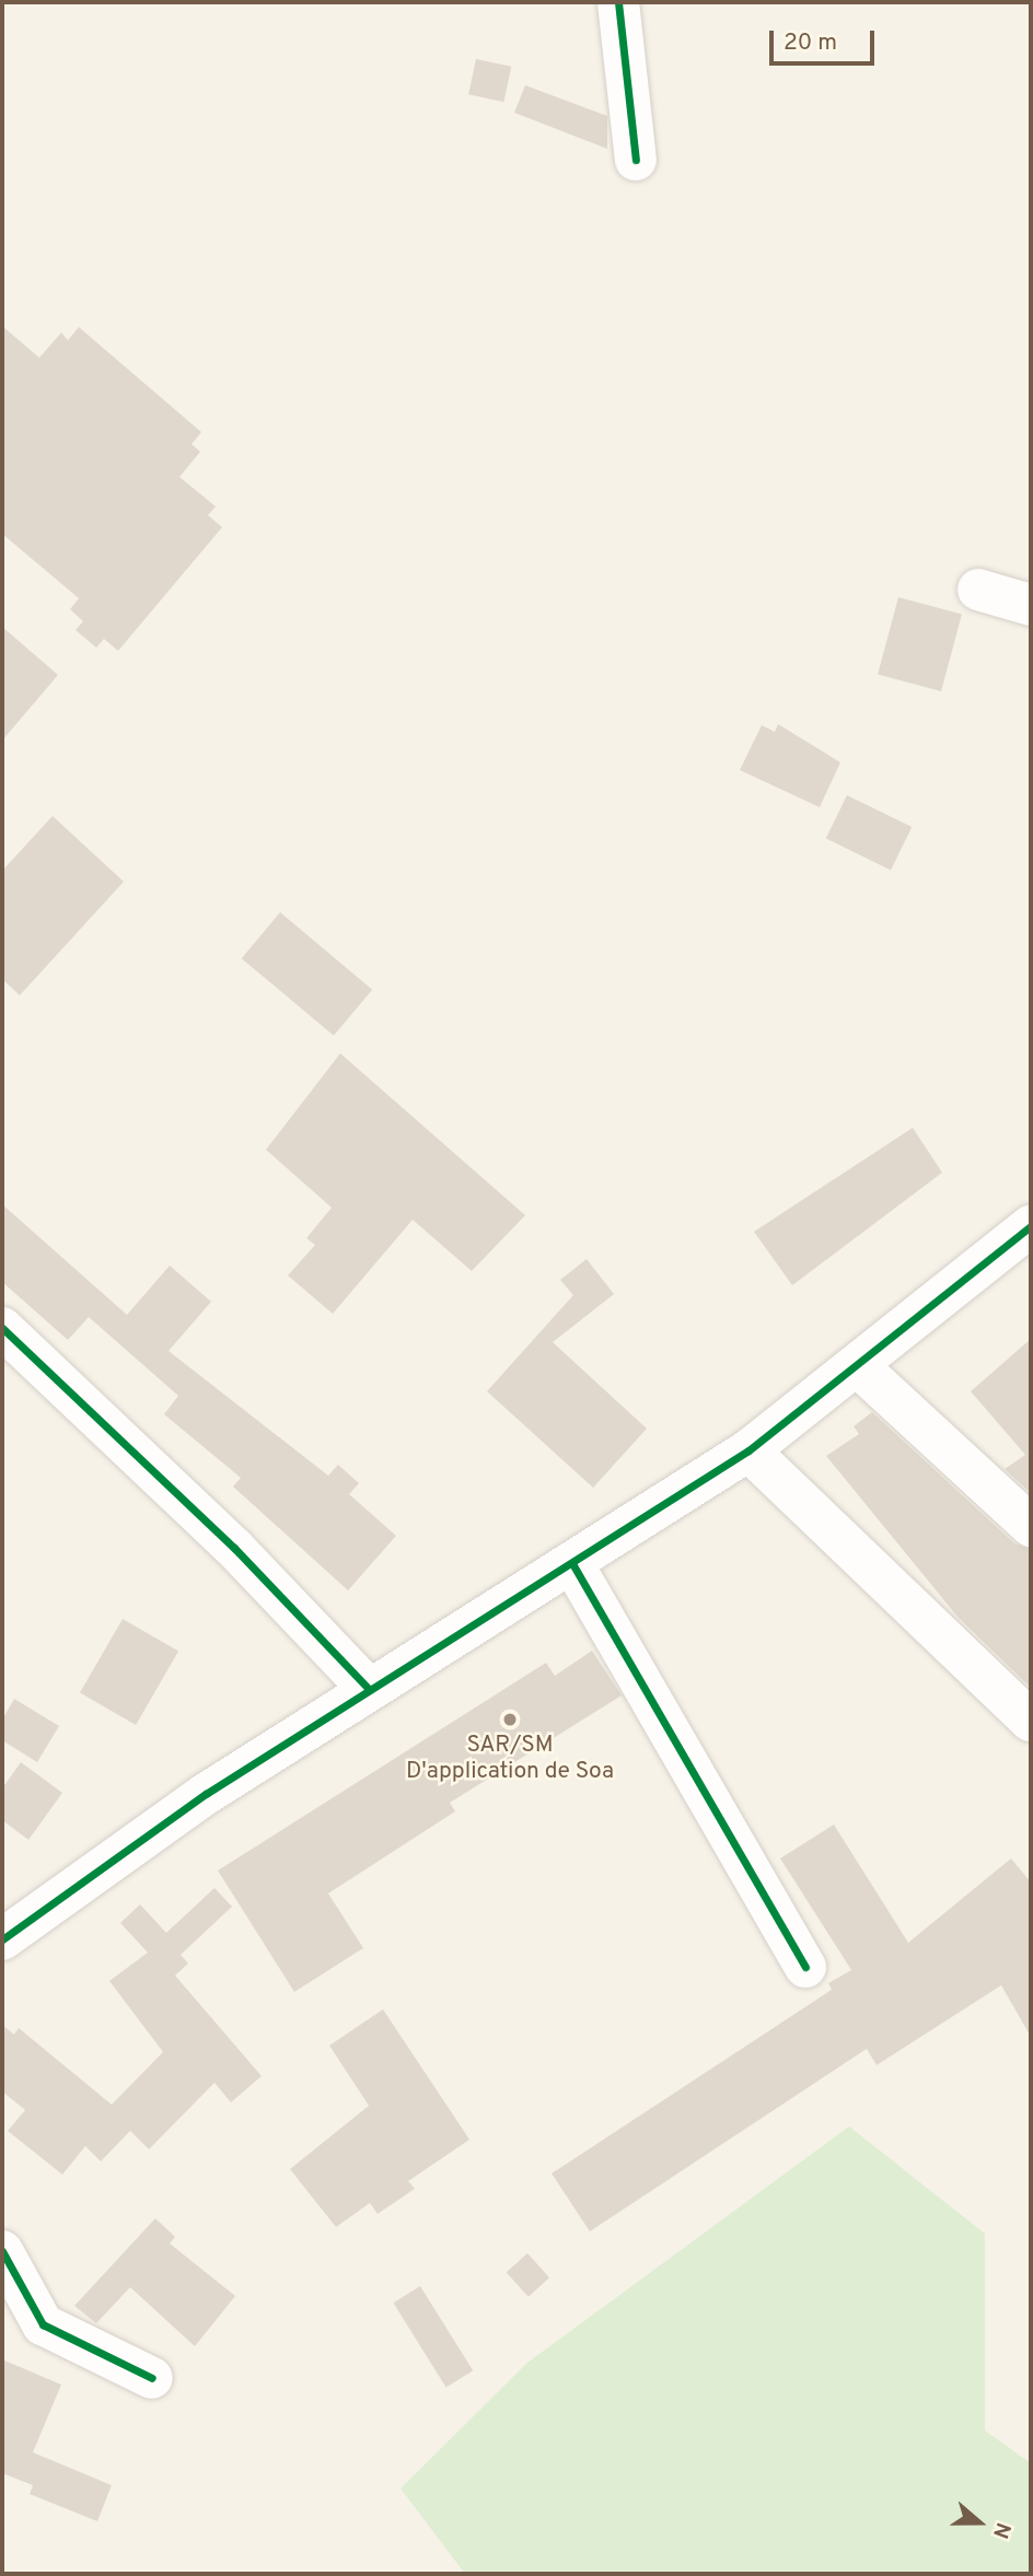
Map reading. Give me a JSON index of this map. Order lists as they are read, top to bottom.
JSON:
{
  "places": ["SAR/SM D'application de Soa"],
  "scale_bar": "20 m",
  "north": "right"
}
